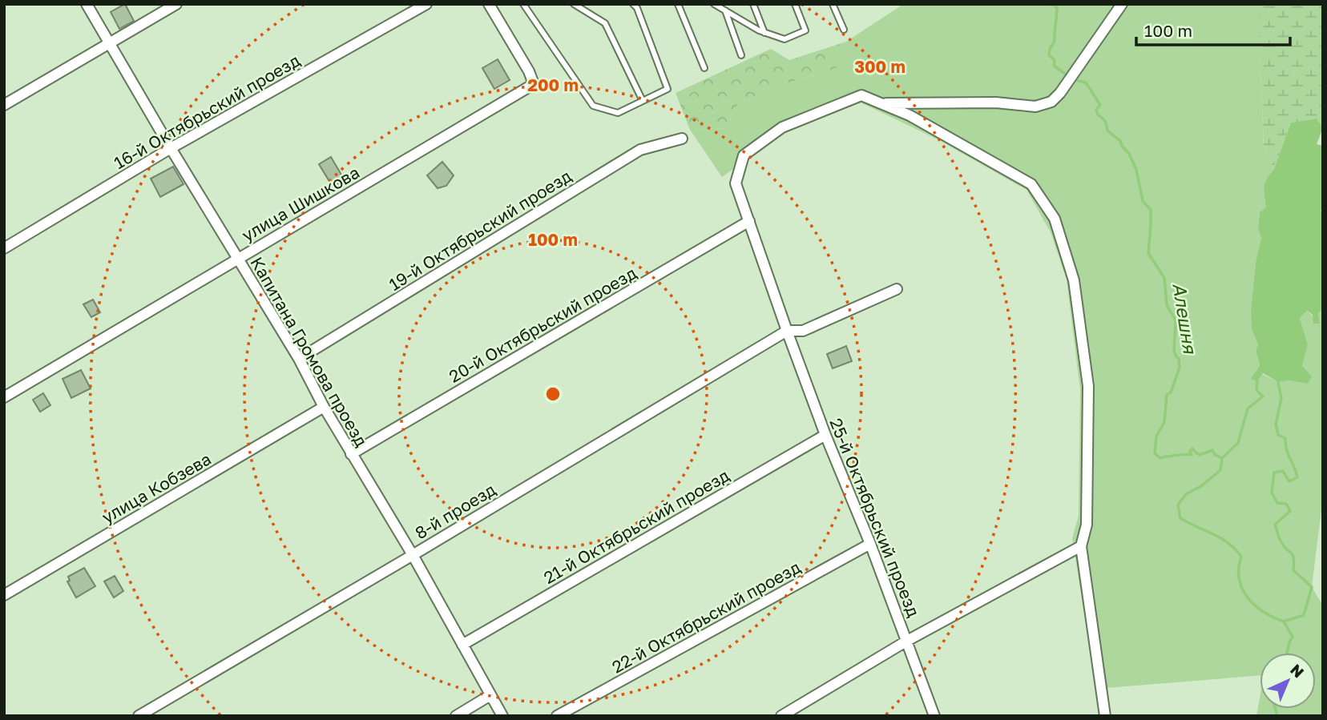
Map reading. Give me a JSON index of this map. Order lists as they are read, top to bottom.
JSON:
{
  "streets": {
    "street": [
      "16-й Октябрьский проезд",
      "улица Шишкова",
      "19-й Октябрьский проезд",
      "20-й Октябрьский проезд",
      "Капитана Громова проезд",
      "улица Кобзева",
      "8-й проезд",
      "25-й Октябрьский проезд",
      "21-й Октябрьский проезд",
      "22-й Октябрьский проезд"
    ]
  },
  "crossings": [
    ["16-й Октябрьский проезд", "Капитана Громова проезд"],
    ["улица Шишкова", "Капитана Громова проезд"],
    ["19-й Октябрьский проезд", "Капитана Громова проезд"],
    ["20-й Октябрьский проезд", "Капитана Громова проезд"],
    ["20-й Октябрьский проезд", "25-й Октябрьский проезд"],
    ["Капитана Громова проезд", "улица Кобзева"],
    ["Капитана Громова проезд", "8-й проезд"],
    ["Капитана Громова проезд", "21-й Октябрьский проезд"],
    ["8-й проезд", "25-й Октябрьский проезд"],
    ["25-й Октябрьский проезд", "21-й Октябрьский проезд"],
    ["25-й Октябрьский проезд", "22-й Октябрьский проезд"]
  ],
  "water": ["Алешня"],
  "scale_bar": "100 m",
  "north": "top right",
  "rings": ["300 m", "200 m", "100 m"]
}
